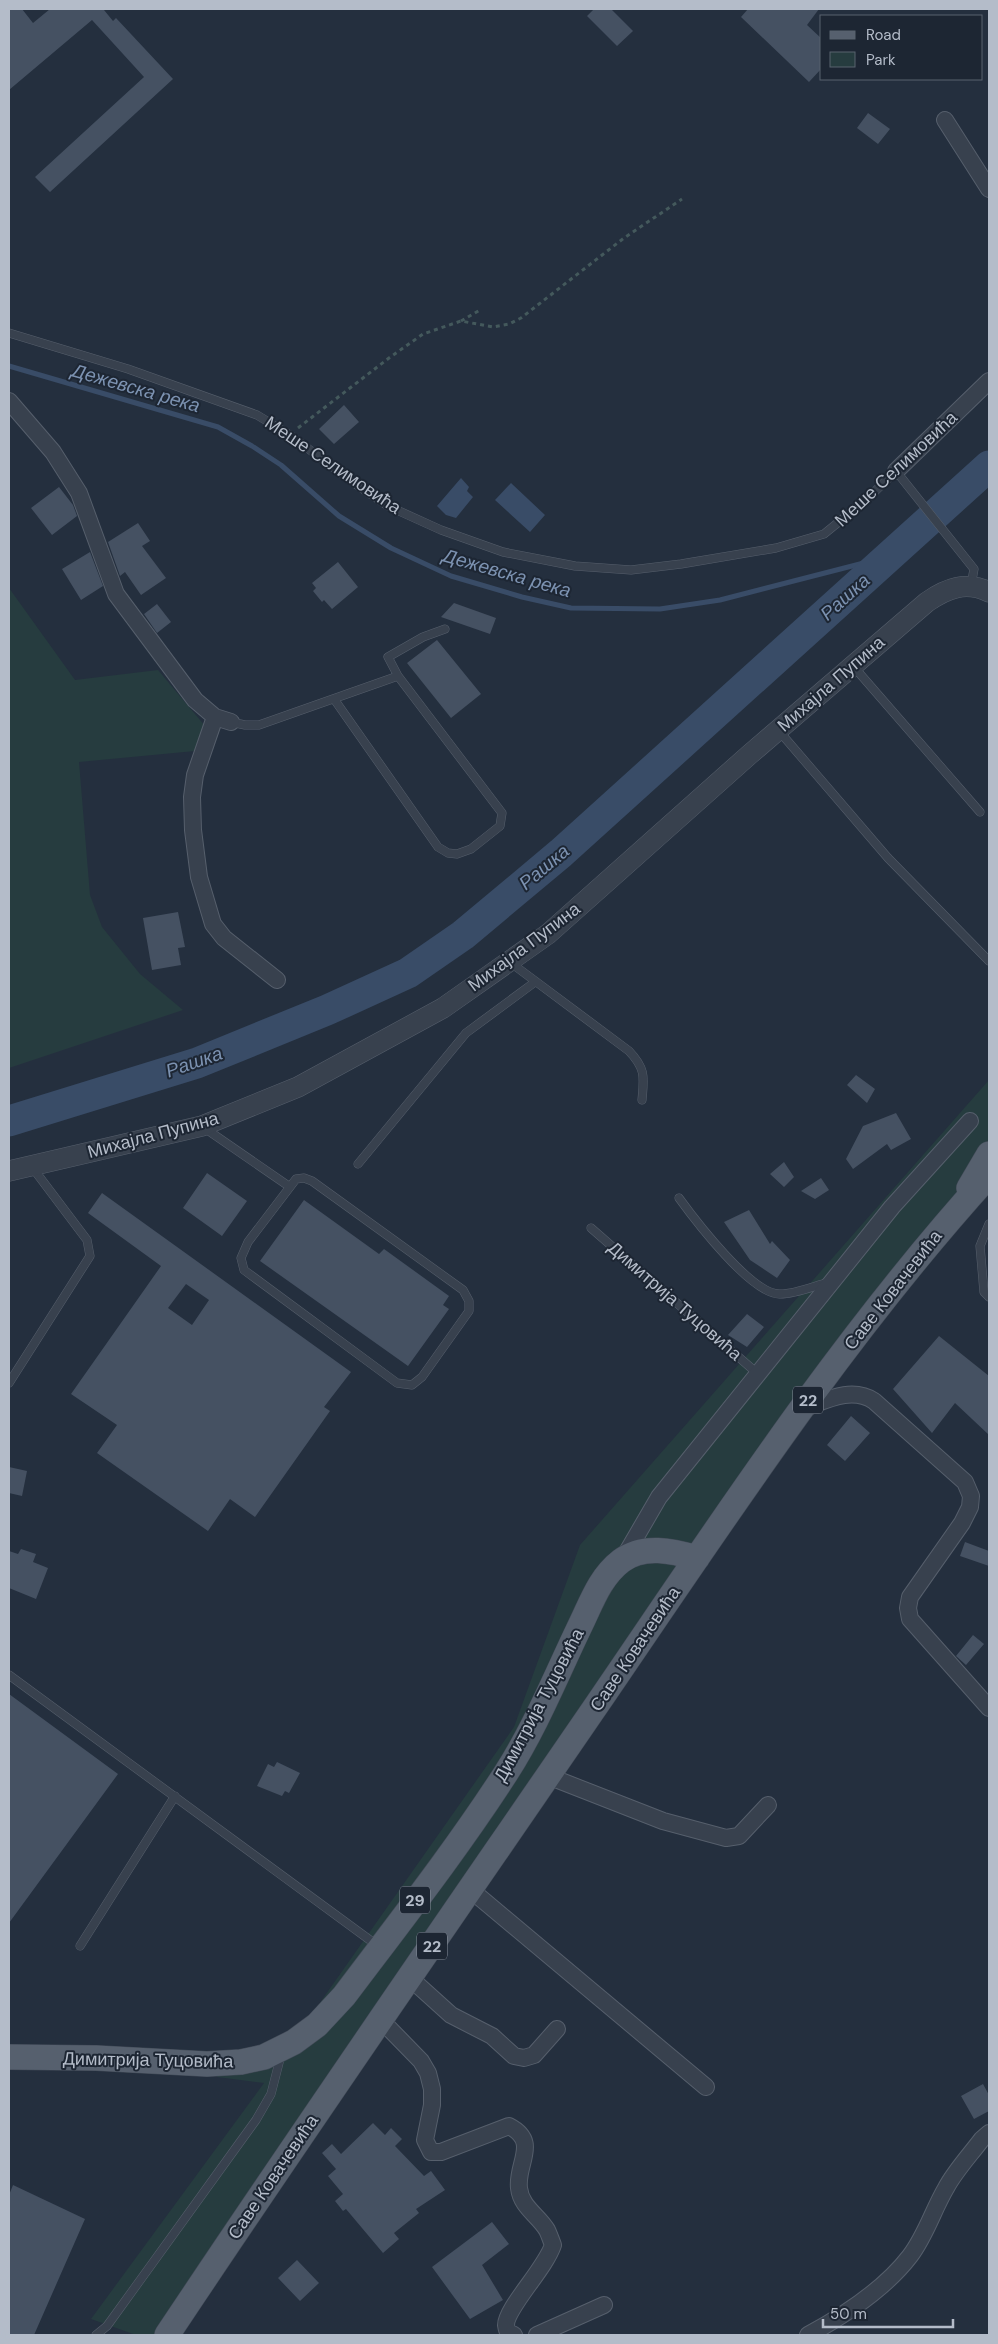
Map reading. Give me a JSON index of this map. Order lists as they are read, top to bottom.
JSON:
{
  "streets": {
    "main road": [
      "Саве Ковачевића",
      "Димитрија Туцовића",
      "22",
      "29"
    ],
    "street": ["Меше Селимовића", "Михајла Пупина"]
  },
  "crossings": [
    ["Саве Ковачевића", "Димитрија Туцовића"]
  ],
  "water": ["Дежевска река", "Рашка"],
  "legend": ["Road", "Park"],
  "scale_bar": "50 m"
}
